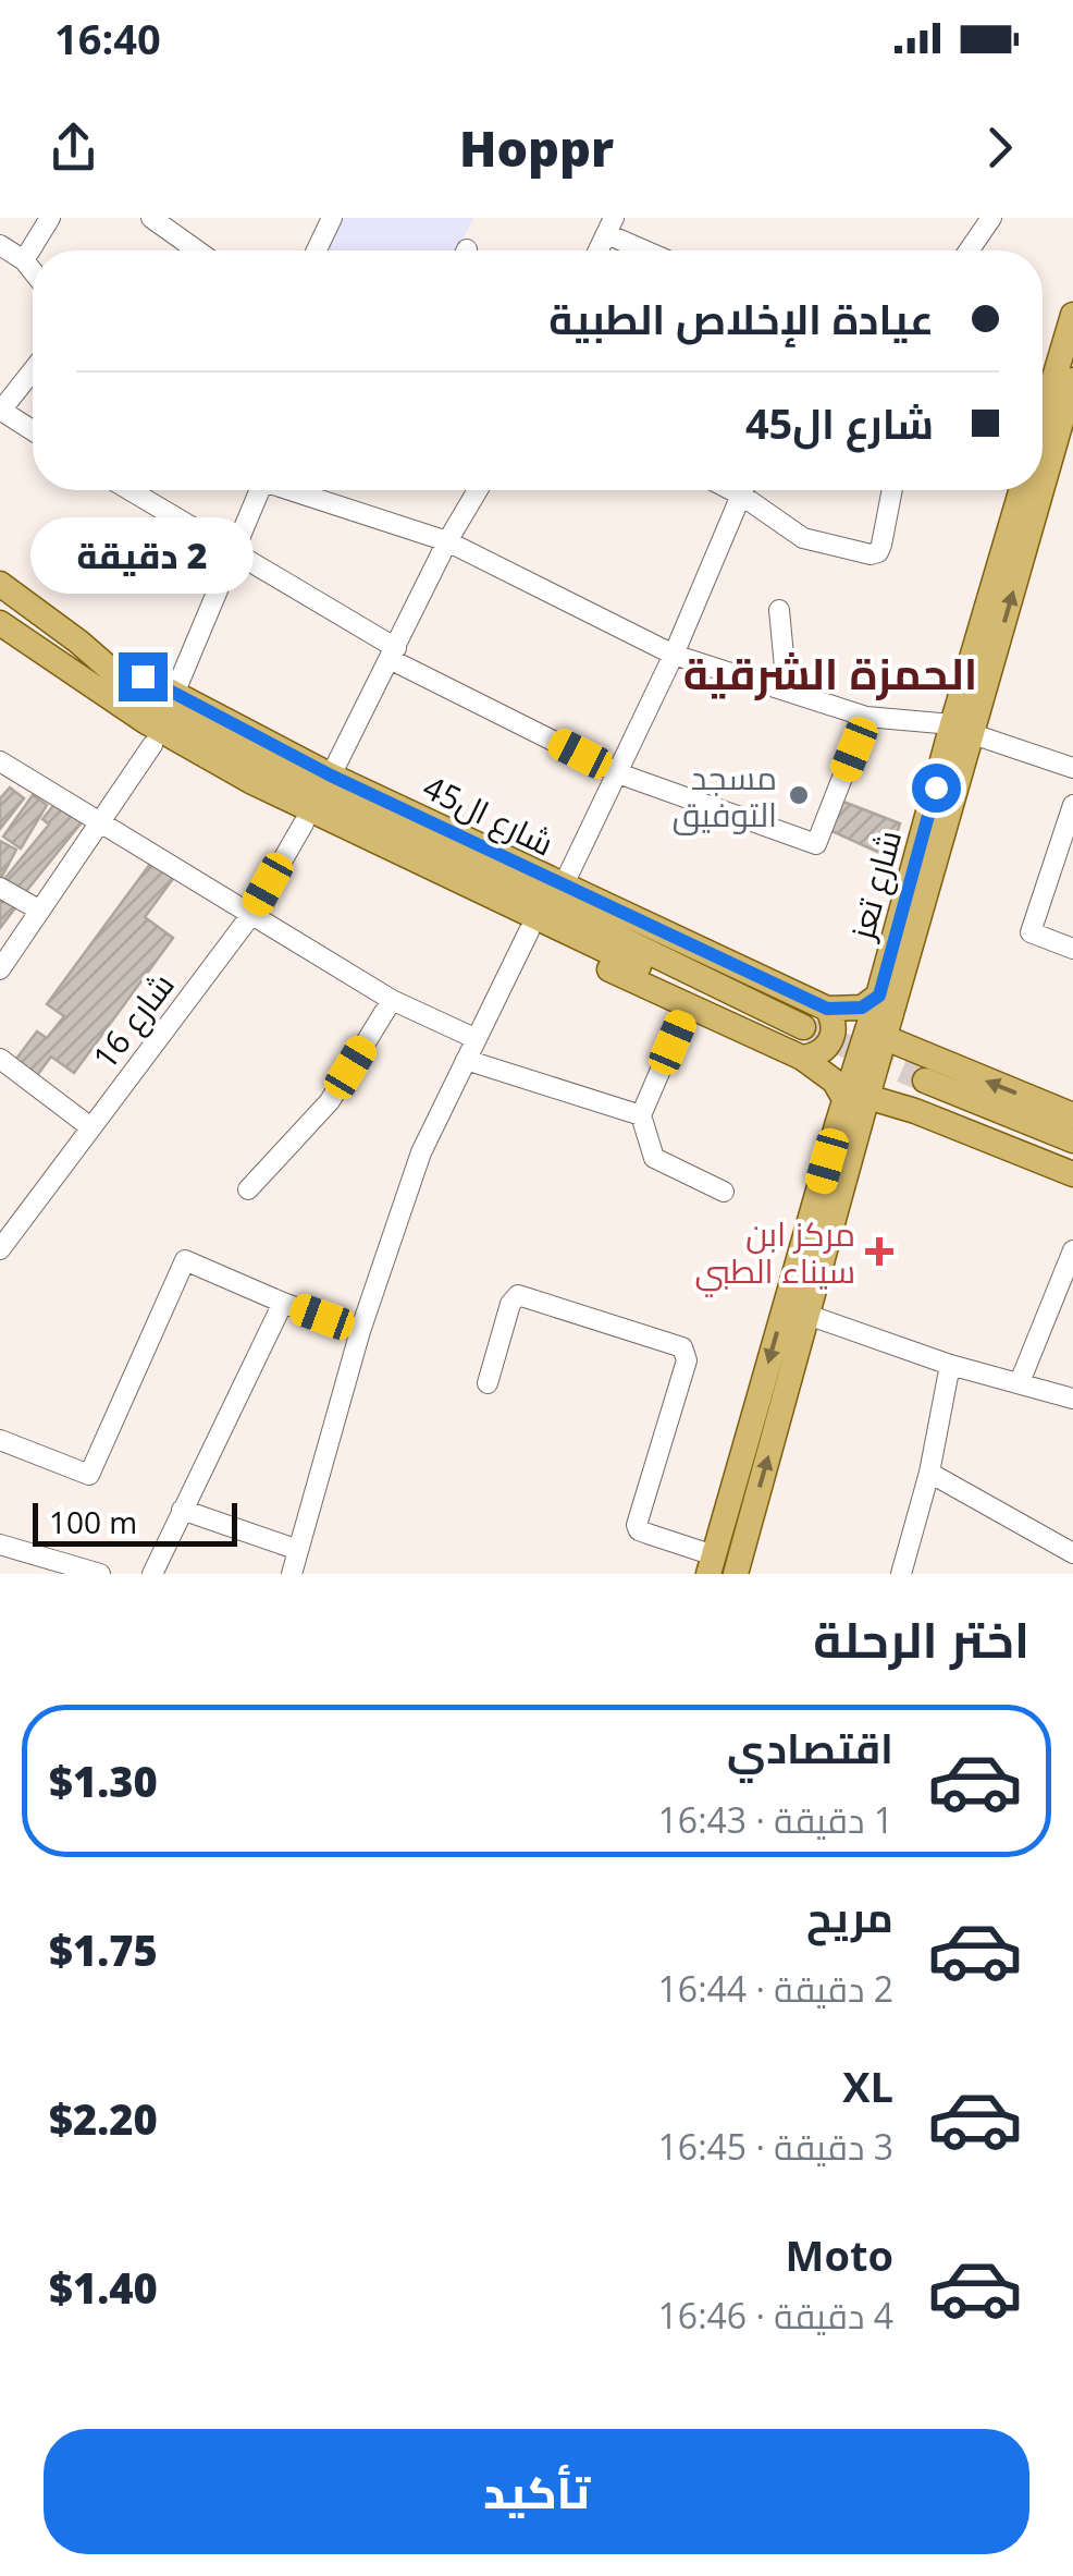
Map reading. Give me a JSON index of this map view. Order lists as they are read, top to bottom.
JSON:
{
  "streets": {
    "main road": ["شارع ال45", "شارع تعز"],
    "street": ["شارع 16"]
  },
  "crossings": [
    ["شارع ال45", "شارع تعز"],
    ["شارع ال45", "شارع 16"]
  ],
  "districts": ["الحمزة الشرقية"],
  "places": {
    "other": ["مسجد التوفيق"],
    "health": ["مركز ابن سيناء الطبي"]
  },
  "scale_bar": "100 m",
  "page": {
    "status": "16:40",
    "header": "Hoppr",
    "banner": ["عيادة الإخلاص الطبية", "شارع ال45"],
    "bubble": "2 دقيقة",
    "scale": "100 m",
    "heading": "اختر الرحلة",
    "list": [
      {
        "name": "اقتصادي",
        "note": "1 دقيقة · 16:43",
        "value": "$1.30"
      },
      {
        "name": "مريح",
        "note": "2 دقيقة · 16:44",
        "value": "$1.75"
      },
      {
        "name": "XL",
        "note": "3 دقيقة · 16:45",
        "value": "$2.20"
      },
      {
        "name": "Moto",
        "note": "4 دقيقة · 16:46",
        "value": "$1.40"
      }
    ],
    "buttons": "تأكيد"
  }
}
